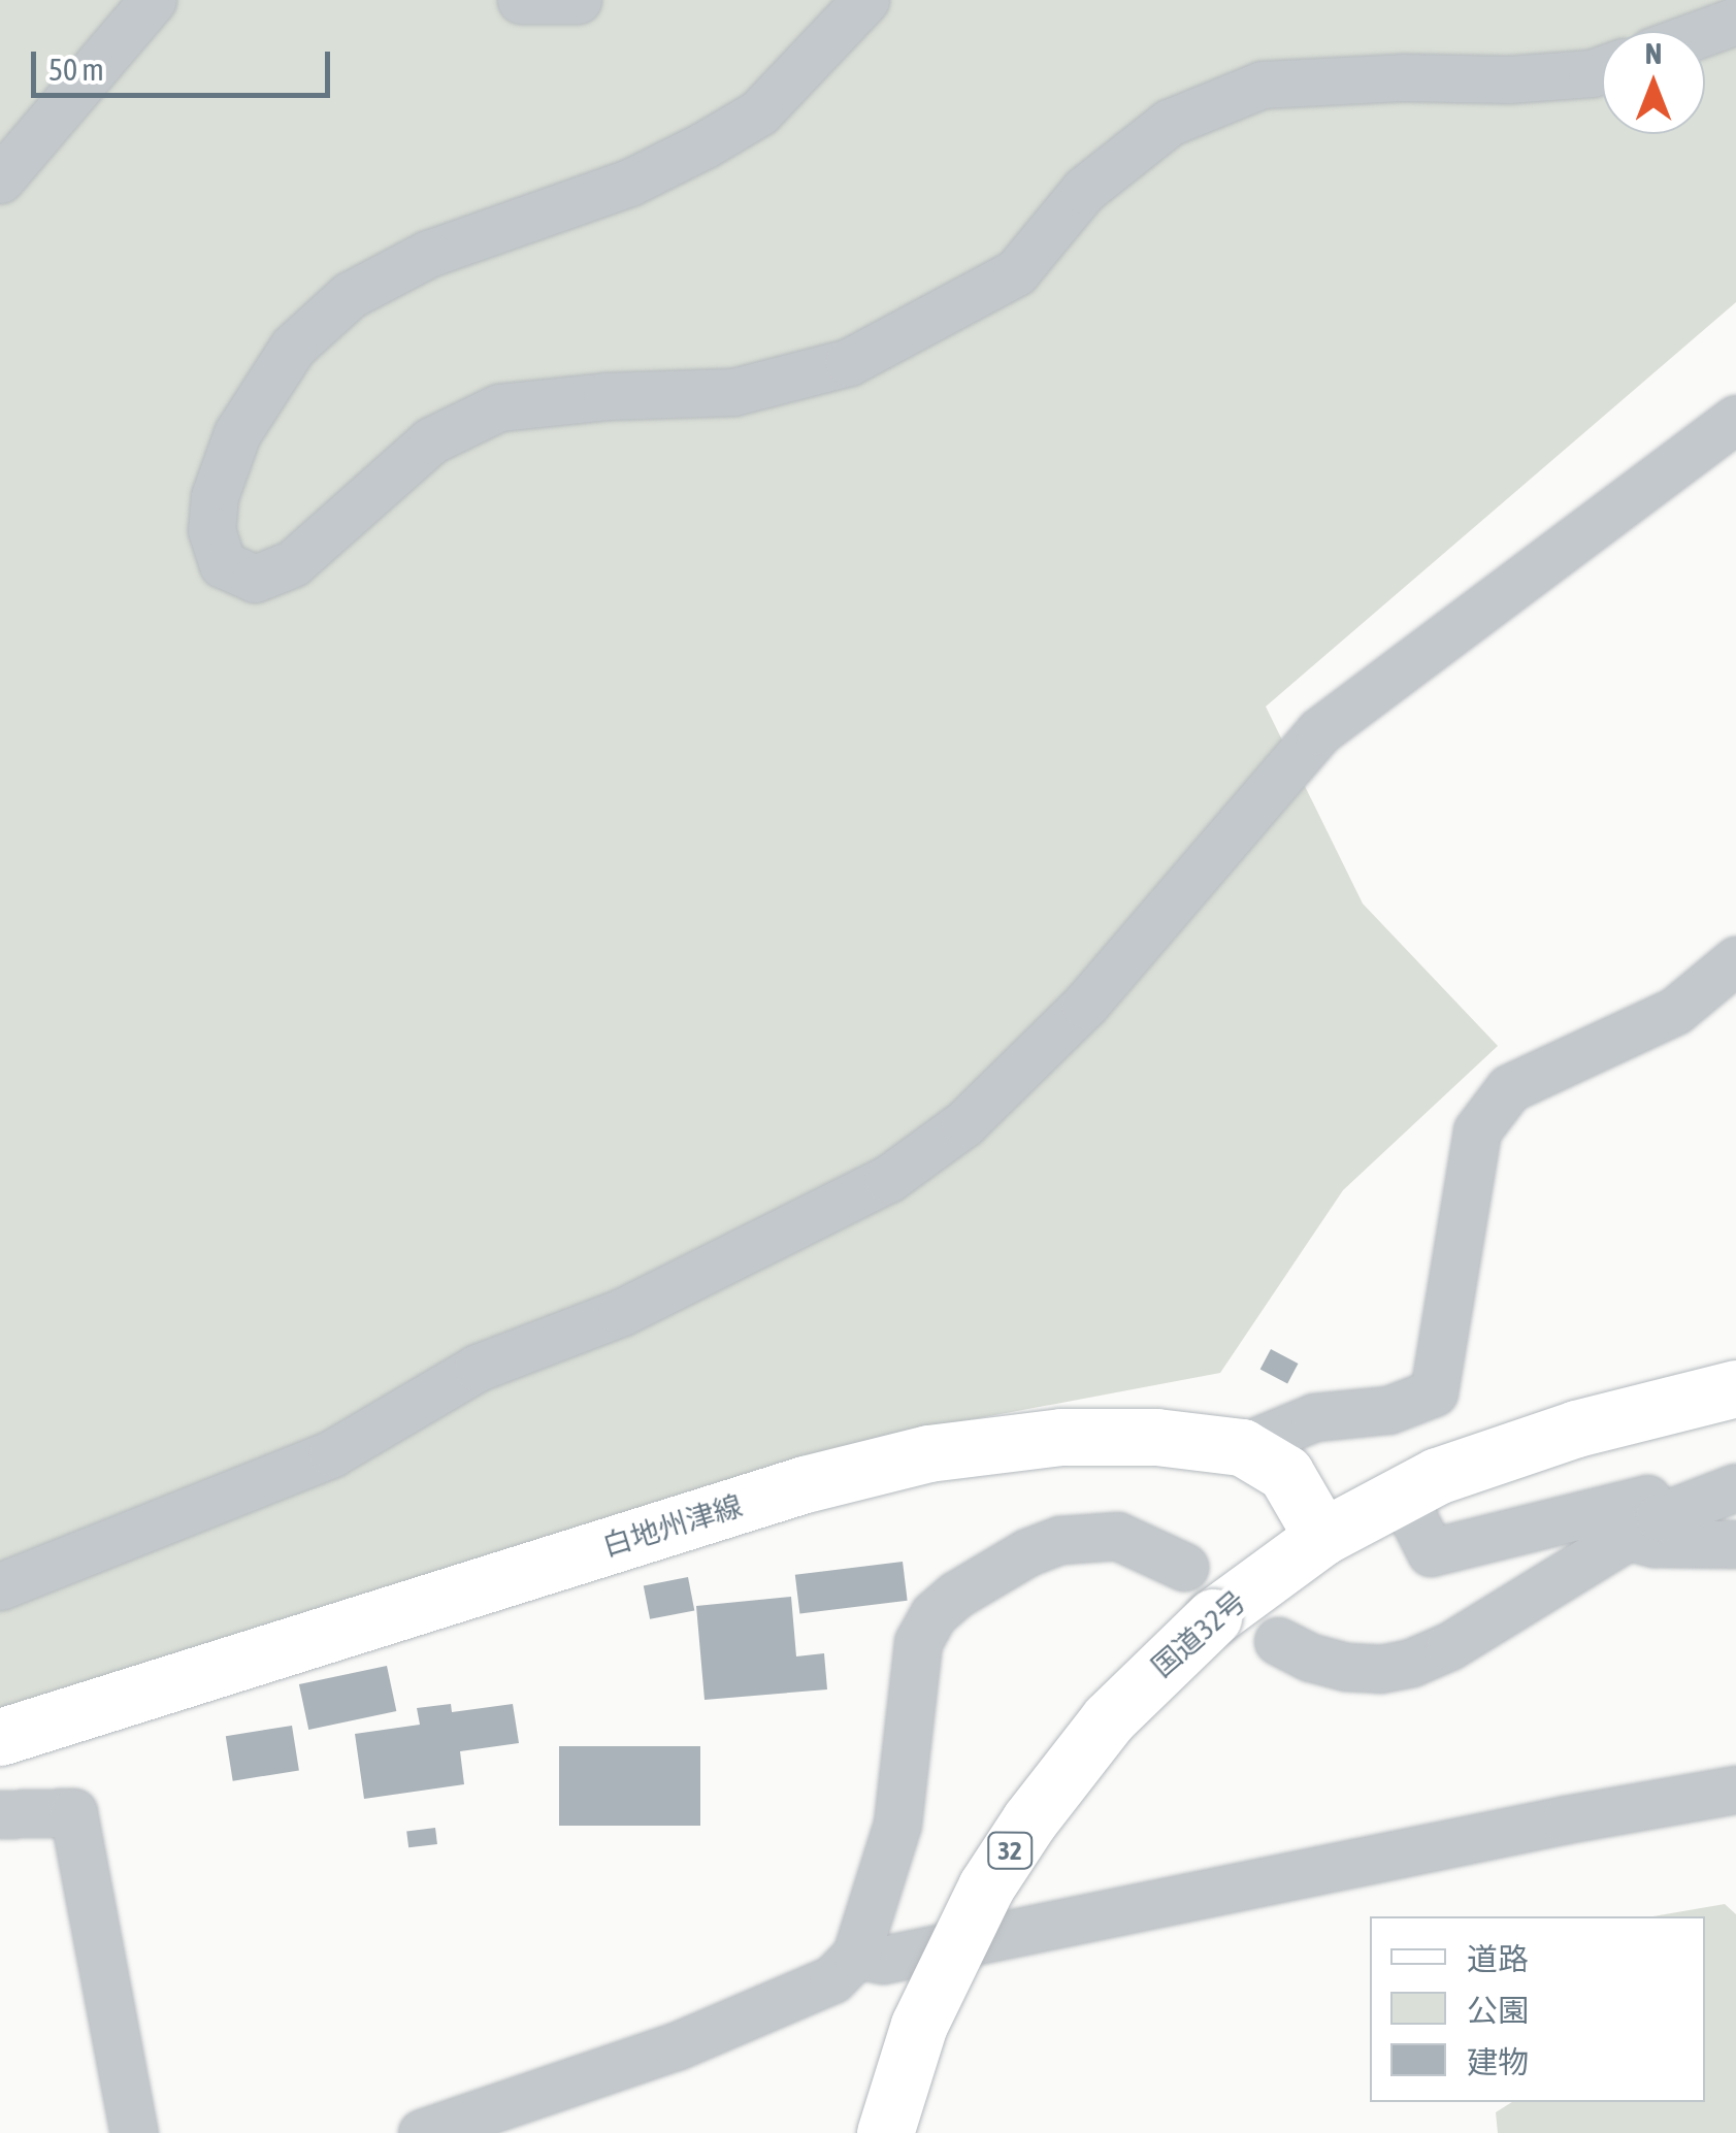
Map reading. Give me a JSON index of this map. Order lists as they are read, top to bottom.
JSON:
{
  "streets": {
    "main road": ["白地州津線", "国道32号", "32"]
  },
  "crossings": [
    ["白地州津線", "国道32号"]
  ],
  "legend": ["道路", "公園", "建物"],
  "scale_bar": "50 m",
  "north": "top"
}
